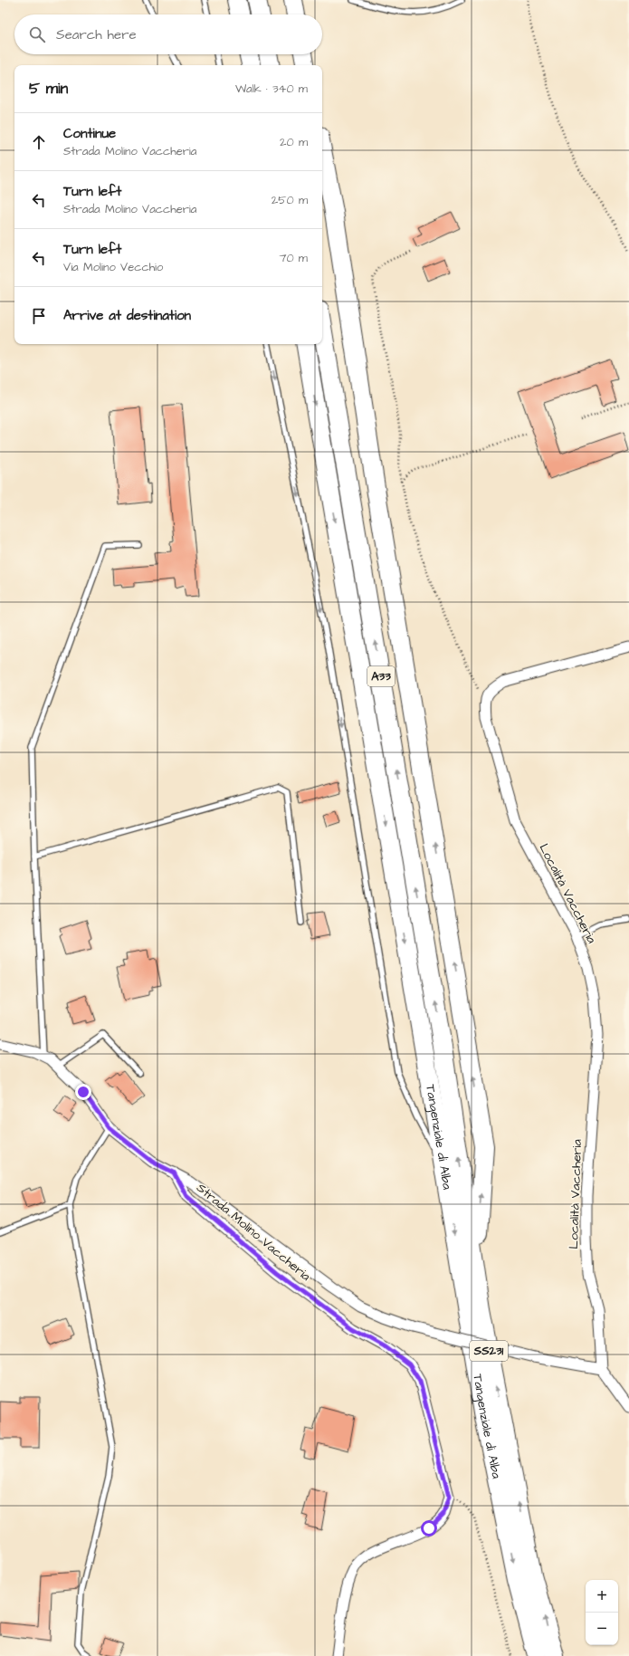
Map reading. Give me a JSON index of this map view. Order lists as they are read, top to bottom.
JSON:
{
  "streets": {
    "highway": ["A33", "Tangenziale di Alba", "SS231"],
    "street": ["Località Vaccheria", "Strada Molino Vaccheria"]
  },
  "crossings": [
    ["A33", "Tangenziale di Alba"],
    ["A33", "SS231"],
    ["Località Vaccheria", "Strada Molino Vaccheria"]
  ],
  "page": {
    "search": "Search here",
    "heading": ["5 min", "Walk · 340 m"],
    "list": [
      ["Continue", "Strada Molino Vaccheria", "20 m"],
      ["Turn left", "Strada Molino Vaccheria", "250 m"],
      ["Turn left", "Via Molino Vecchio", "70 m"],
      "Arrive at destination"
    ],
    "map_buttons": ["+", "−"]
  }
}
